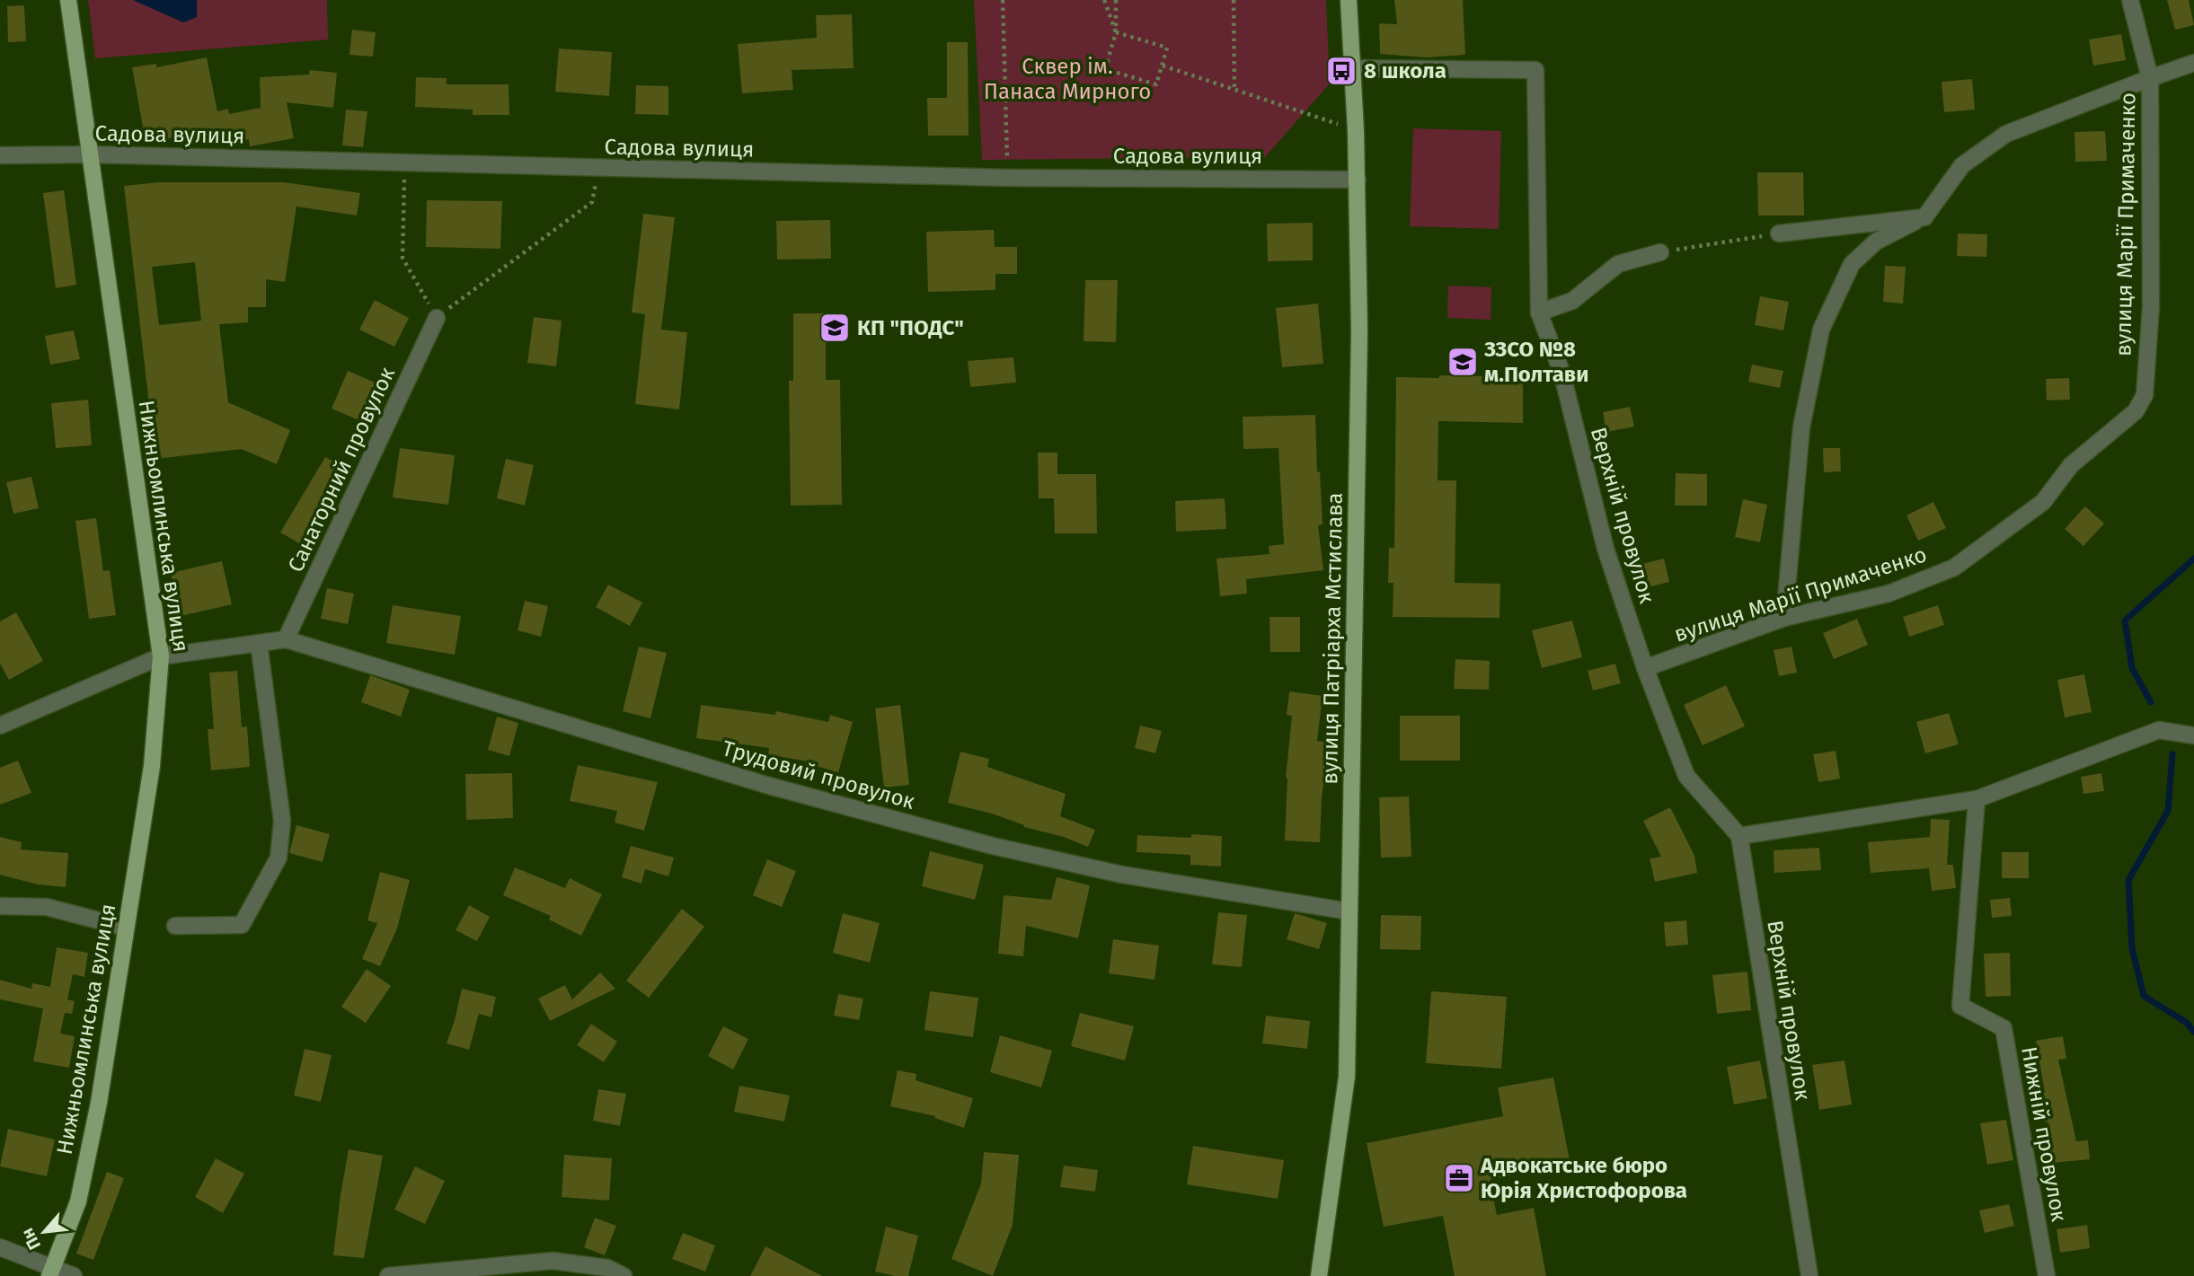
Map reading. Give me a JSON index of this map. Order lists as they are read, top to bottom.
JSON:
{
  "streets": {
    "main road": ["Нижньомлинська вулиця", "вулиця Патріарха Мстислава"],
    "street": [
      "Садова вулиця",
      "вулиця Марії Примаченко",
      "Санаторний провулок",
      "Верхній провулок",
      "Трудовий провулок",
      "Нижній провулок"
    ]
  },
  "crossings": [
    ["Садова вулиця", "Нижньомлинська вулиця"],
    ["Садова вулиця", "вулиця Патріарха Мстислава"],
    ["вулиця Марії Примаченко", "Верхній провулок"],
    ["Санаторний провулок", "Трудовий провулок"],
    ["Верхній провулок", "вулиця Патріарха Мстислава"],
    ["вулиця Патріарха Мстислава", "Трудовий провулок"]
  ],
  "parks": ["Сквер ім. Панаса Мирного"],
  "places": {
    "bus stop": ["8 школа"],
    "school or university": ["КП \"ПОДС\"", "ЗЗСО №8 м.Полтави"],
    "office": ["Адвокатське бюро Юрія Христофорова"]
  },
  "north": "bottom left"
}
